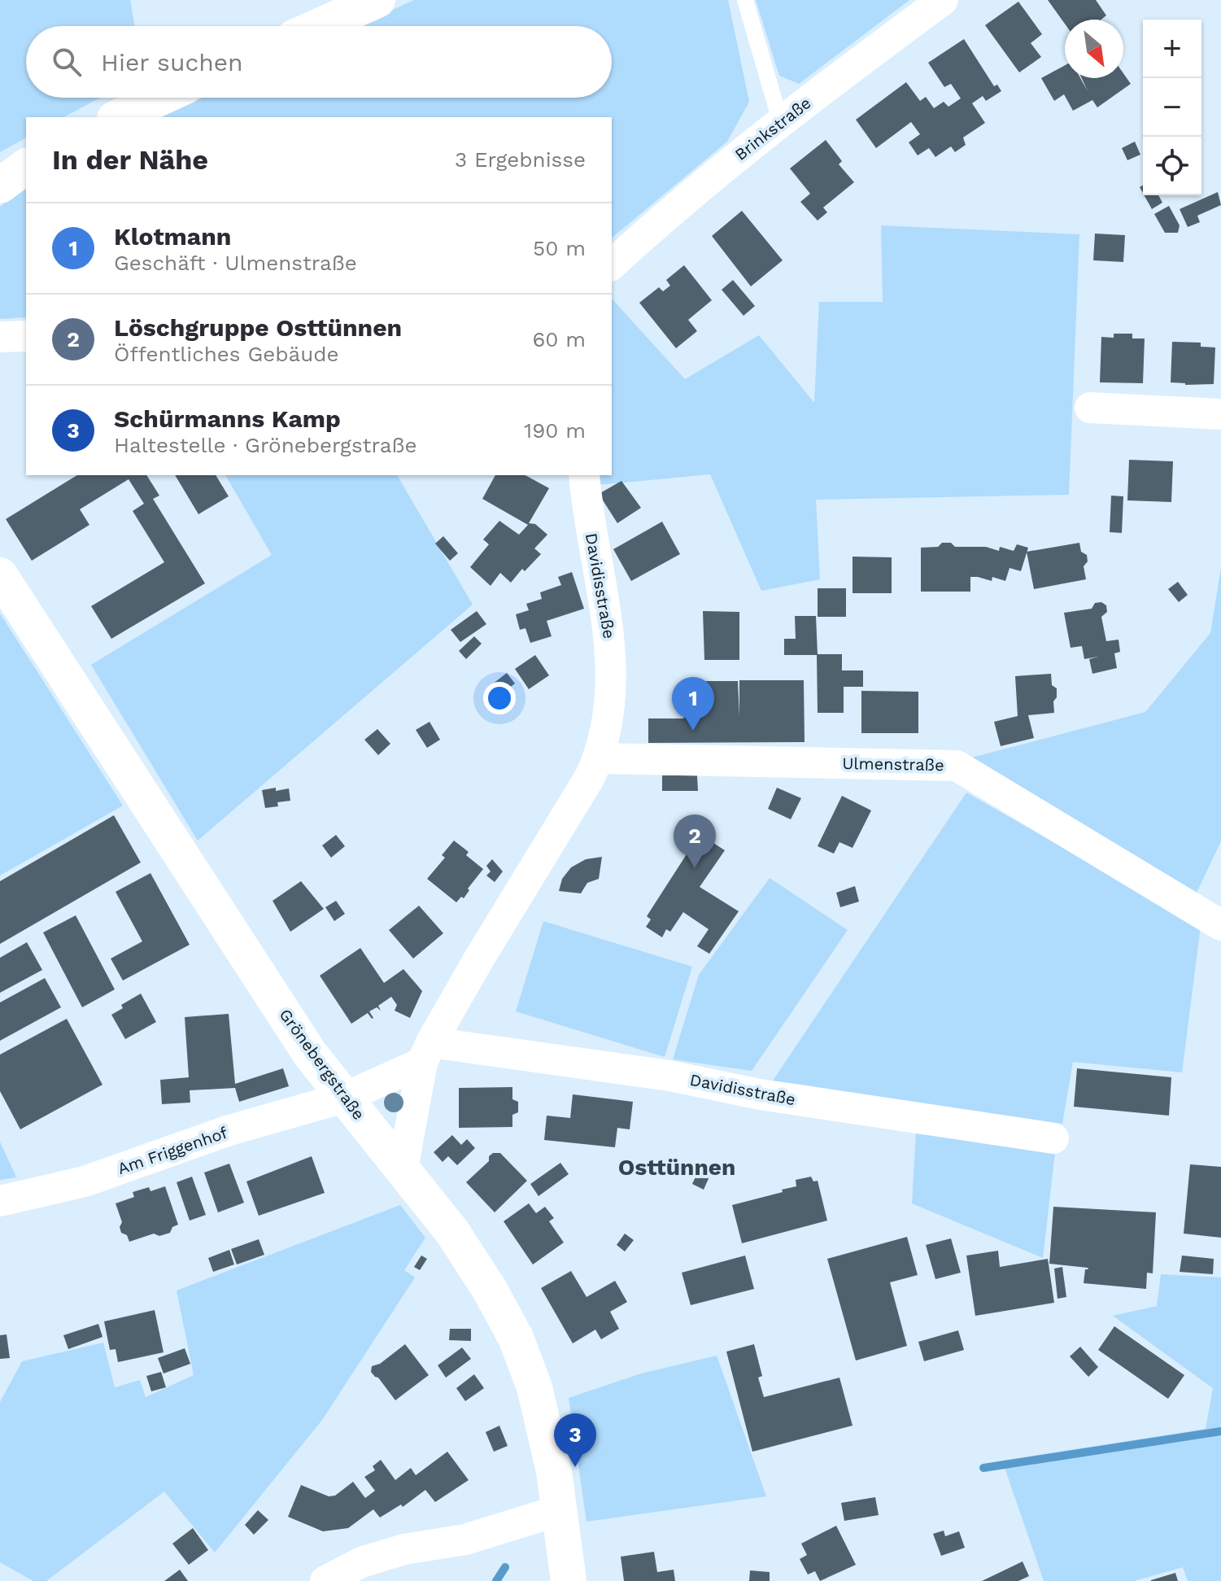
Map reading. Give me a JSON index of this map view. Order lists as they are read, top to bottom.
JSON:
{
  "streets": {
    "street": [
      "Brinkstraße",
      "Davidisstraße",
      "Ulmenstraße",
      "Grönebergstraße",
      "Am Friggenhof"
    ]
  },
  "crossings": [
    ["Davidisstraße", "Ulmenstraße"],
    ["Davidisstraße", "Grönebergstraße"],
    ["Grönebergstraße", "Am Friggenhof"]
  ],
  "districts": ["Osttünnen"],
  "north": "bottom right",
  "page": {
    "map_buttons": ["+", "−"],
    "search": "Hier suchen",
    "heading": ["In der Nähe", "3 Ergebnisse"],
    "list": [
      {
        "mark": "1",
        "name": "Klotmann",
        "note": "Geschäft · Ulmenstraße",
        "value": "50 m"
      },
      {
        "mark": "2",
        "name": "Löschgruppe Osttünnen",
        "note": "Öffentliches Gebäude",
        "value": "60 m"
      },
      {
        "mark": "3",
        "name": "Schürmanns Kamp",
        "note": "Haltestelle · Grönebergstraße",
        "value": "190 m"
      }
    ],
    "pins": ["1", "2", "3"]
  }
}
